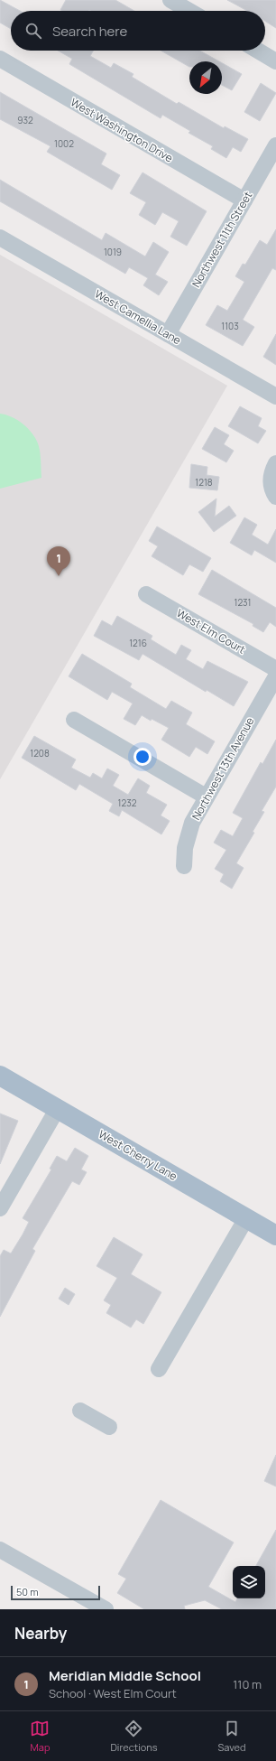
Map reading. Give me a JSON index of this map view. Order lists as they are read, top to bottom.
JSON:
{
  "streets": {
    "main road": ["West Cherry Lane"],
    "street": [
      "West Washington Drive",
      "Northwest 11th Street",
      "West Camellia Lane",
      "West Elm Court",
      "Northwest 13th Avenue"
    ]
  },
  "crossings": [
    ["West Washington Drive", "Northwest 11th Street"],
    ["Northwest 11th Street", "West Camellia Lane"]
  ],
  "house_numbers": [
    "932",
    "1002",
    "1019",
    "1103",
    "1218",
    "1231",
    "1216",
    "1208",
    "1232"
  ],
  "scale_bar": "50 m",
  "north": "bottom left",
  "page": {
    "search": "Search here",
    "pins": "1",
    "scale": "50 m",
    "heading": "Nearby",
    "list": [
      {
        "mark": "1",
        "name": "Meridian Middle School",
        "note": "School · West Elm Court",
        "value": "110 m"
      }
    ],
    "nav": ["Map", "Directions", "Saved"]
  }
}
